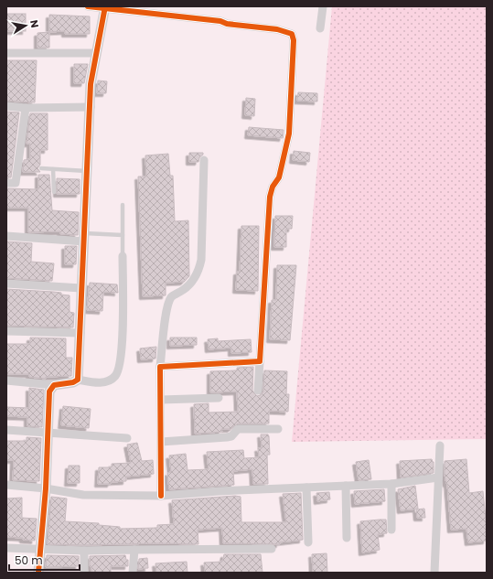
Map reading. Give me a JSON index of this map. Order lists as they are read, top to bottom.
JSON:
{
  "scale_bar": "50 m",
  "north": "right"
}
